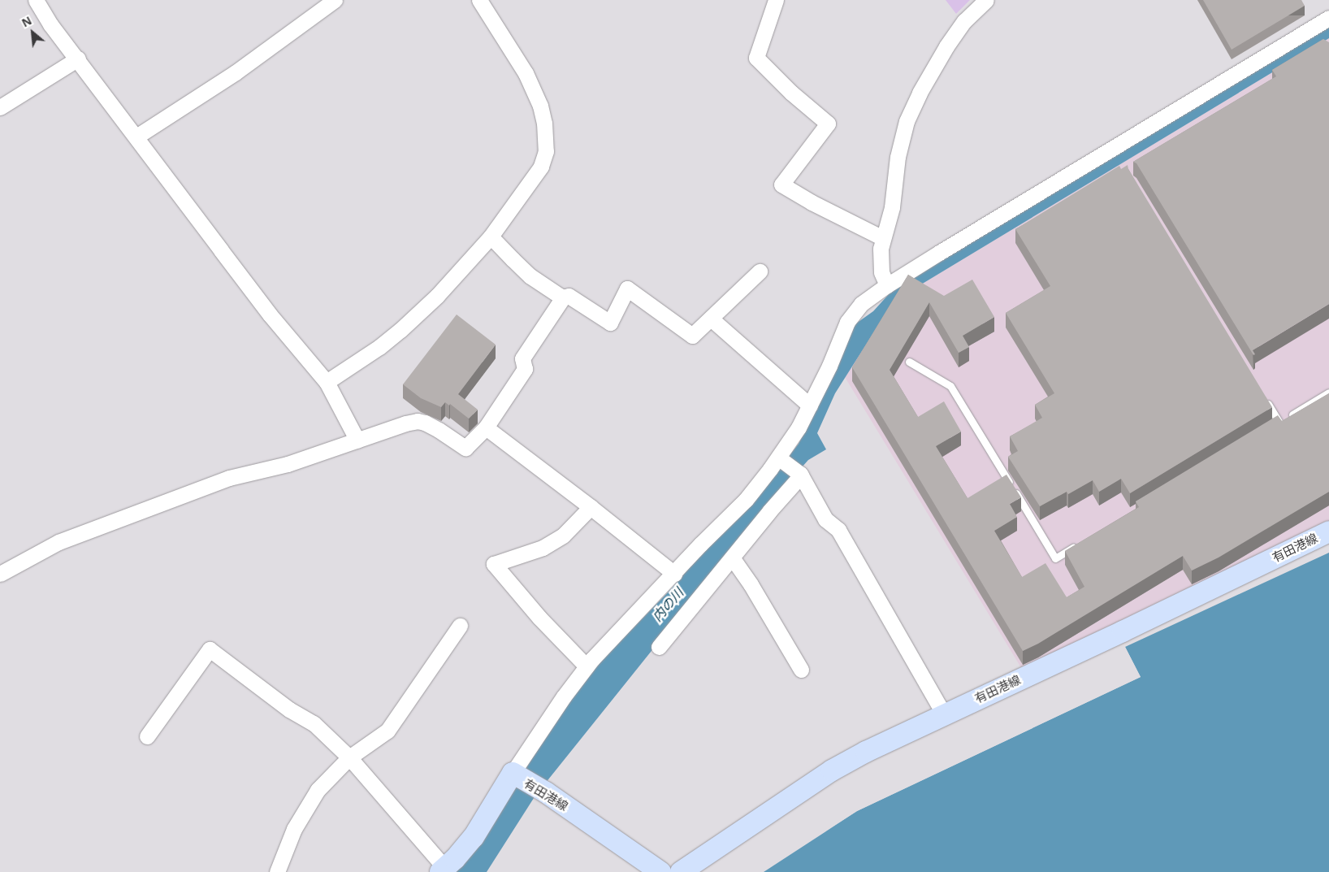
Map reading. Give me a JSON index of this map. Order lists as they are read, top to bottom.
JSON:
{
  "streets": {
    "main road": ["有田港線"]
  },
  "water": ["内の川"],
  "north": "top left"
}
